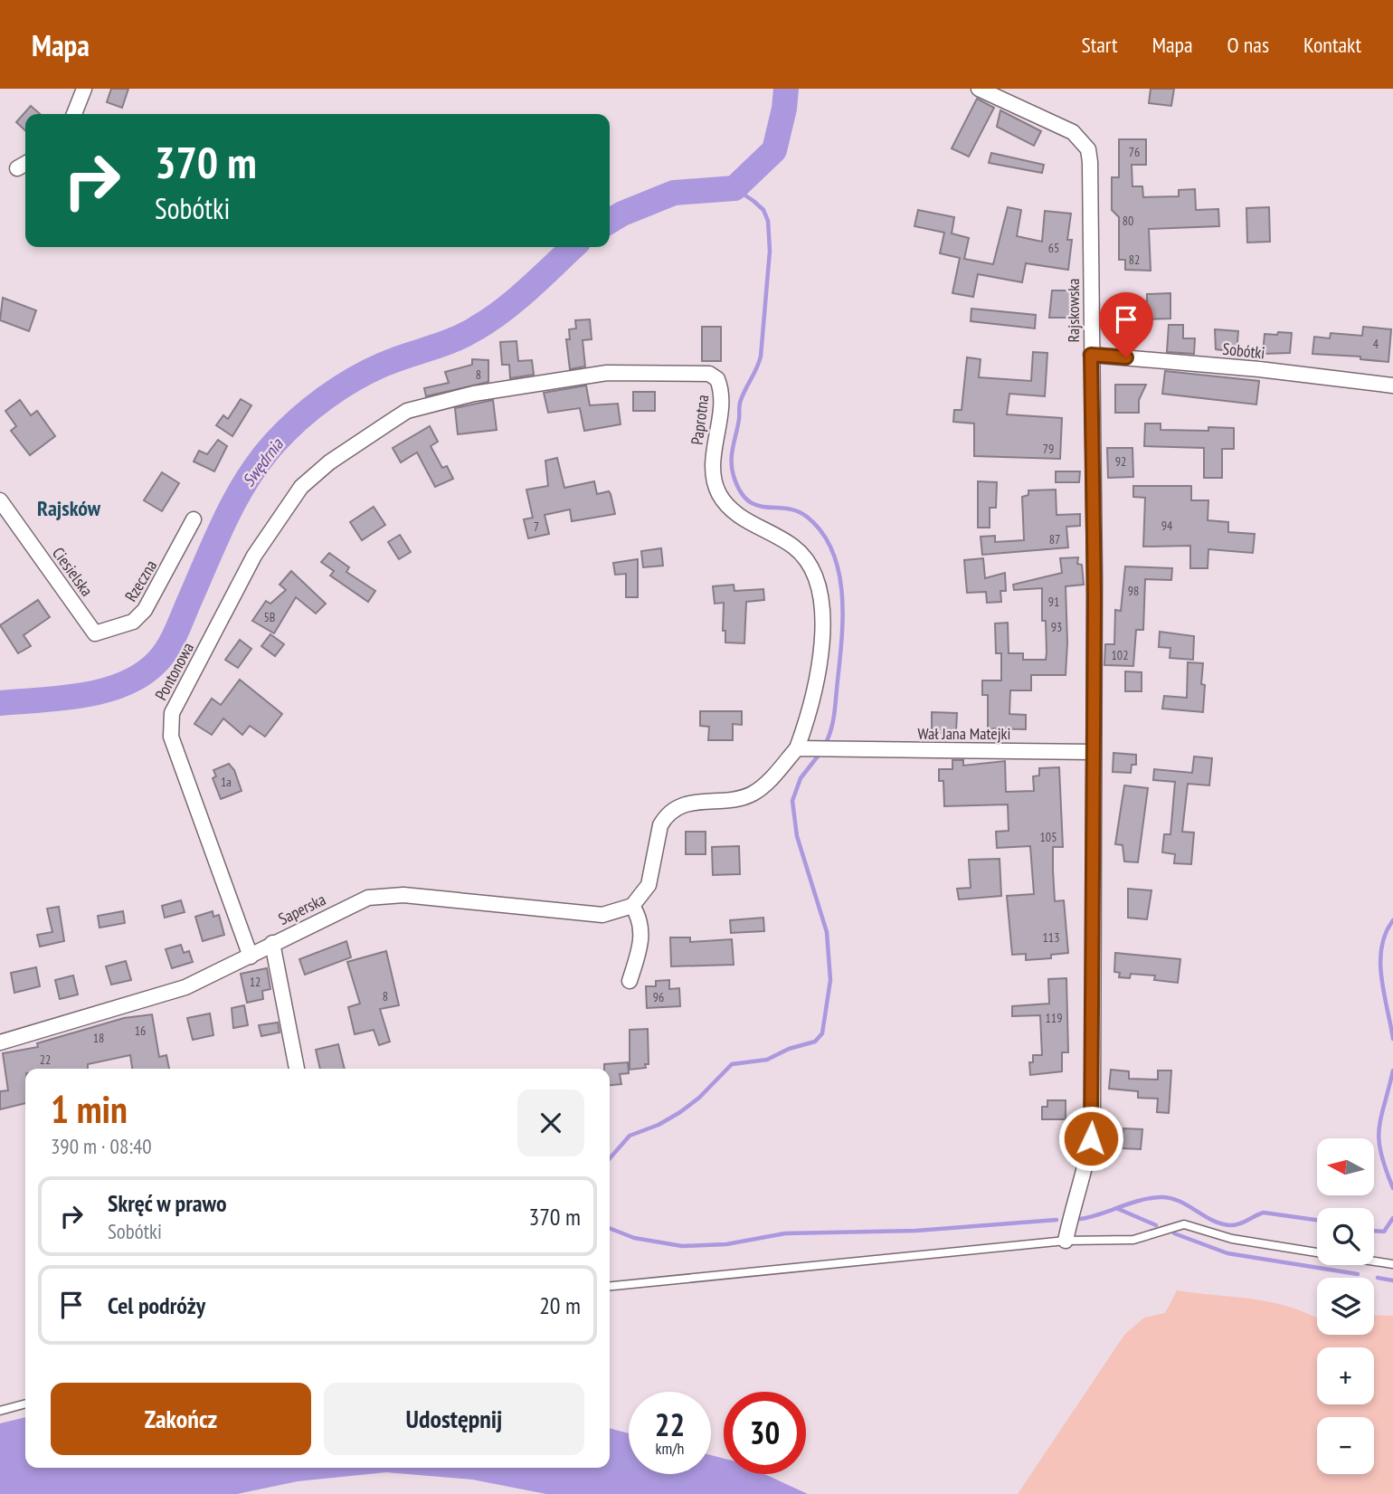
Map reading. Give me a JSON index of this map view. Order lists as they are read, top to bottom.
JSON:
{
  "streets": {
    "street": [
      "Rajskowska",
      "Sobótki",
      "Paprotna",
      "Ciesielska",
      "Rzeczna",
      "Pontonowa",
      "Wał Jana Matejki",
      "Saperska"
    ]
  },
  "crossings": [
    ["Rajskowska", "Sobótki"],
    ["Rajskowska", "Wał Jana Matejki"],
    ["Paprotna", "Pontonowa"],
    ["Paprotna", "Wał Jana Matejki"],
    ["Ciesielska", "Rzeczna"],
    ["Pontonowa", "Saperska"]
  ],
  "districts": ["Rajsków"],
  "water": ["Swędrnia"],
  "house_numbers": [
    "76",
    "80",
    "65",
    "82",
    "4",
    "8",
    "79",
    "92",
    "94",
    "7",
    "87",
    "98",
    "91",
    "5B",
    "93",
    "102",
    "1a",
    "105",
    "113",
    "12",
    "8",
    "96",
    "119",
    "16",
    "18",
    "22"
  ],
  "north": "left",
  "page": {
    "header": "Mapa",
    "nav": [
      "Start",
      "Mapa",
      "O nas",
      "Kontakt"
    ],
    "turn": ["370 m", "Sobótki"],
    "heading": ["1 min", "390 m · 08:40"],
    "map_buttons": ["+", "−"],
    "list": [
      {
        "name": "Skręć w prawo",
        "note": "Sobótki",
        "value": "370 m"
      },
      {
        "name": "Cel podróży",
        "value": "20 m"
      }
    ],
    "buttons": ["Zakończ", "Udostępnij"],
    "speed": "22 km/h",
    "limit": "30"
  }
}
